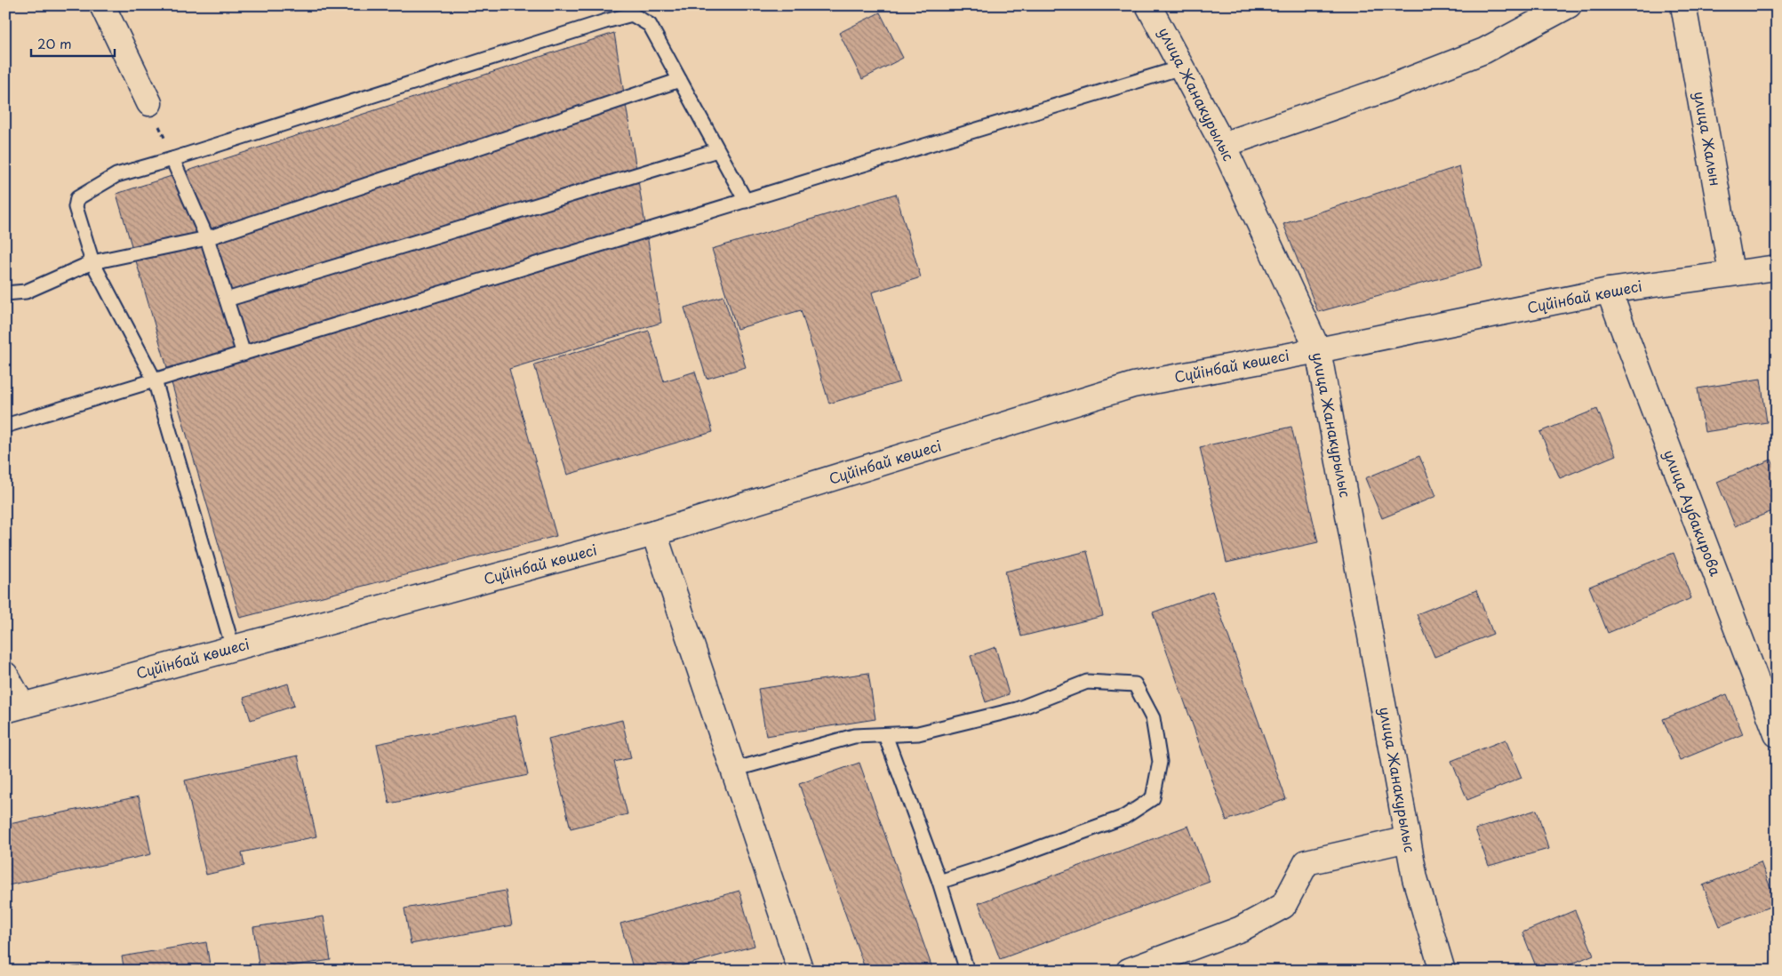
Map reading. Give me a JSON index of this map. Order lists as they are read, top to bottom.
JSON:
{
  "streets": {
    "street": [
      "улица Жанакурылыс",
      "улица Жалын",
      "Сүйінбай көшесі",
      "улица Аубакирова"
    ]
  },
  "crossings": [
    ["улица Жанакурылыс", "Сүйінбай көшесі"],
    ["улица Жалын", "Сүйінбай көшесі"],
    ["Сүйінбай көшесі", "улица Аубакирова"]
  ],
  "scale_bar": "20 m"
}
